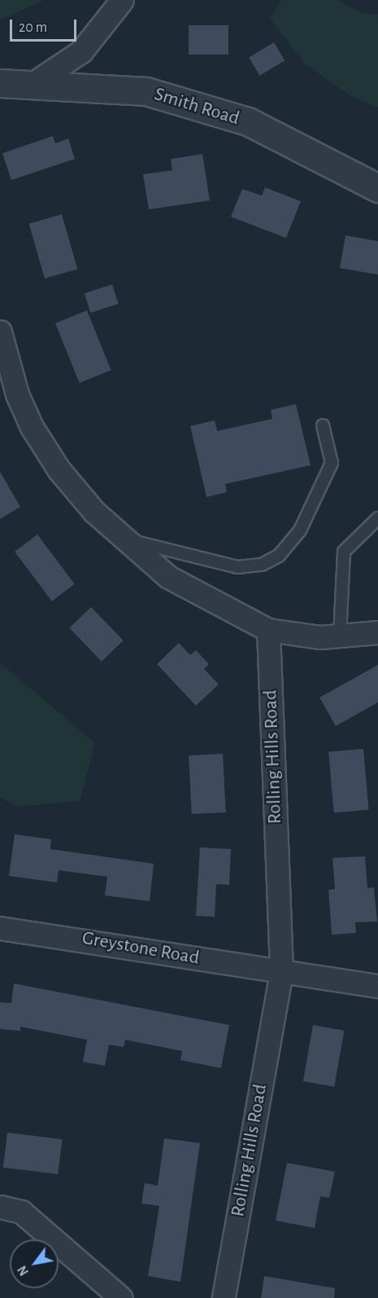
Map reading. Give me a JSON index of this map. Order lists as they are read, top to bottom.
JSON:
{
  "streets": {
    "street": ["Smith Road", "Rolling Hills Road", "Greystone Road"]
  },
  "crossings": [
    ["Rolling Hills Road", "Greystone Road"]
  ],
  "scale_bar": "20 m",
  "north": "bottom left"
}
